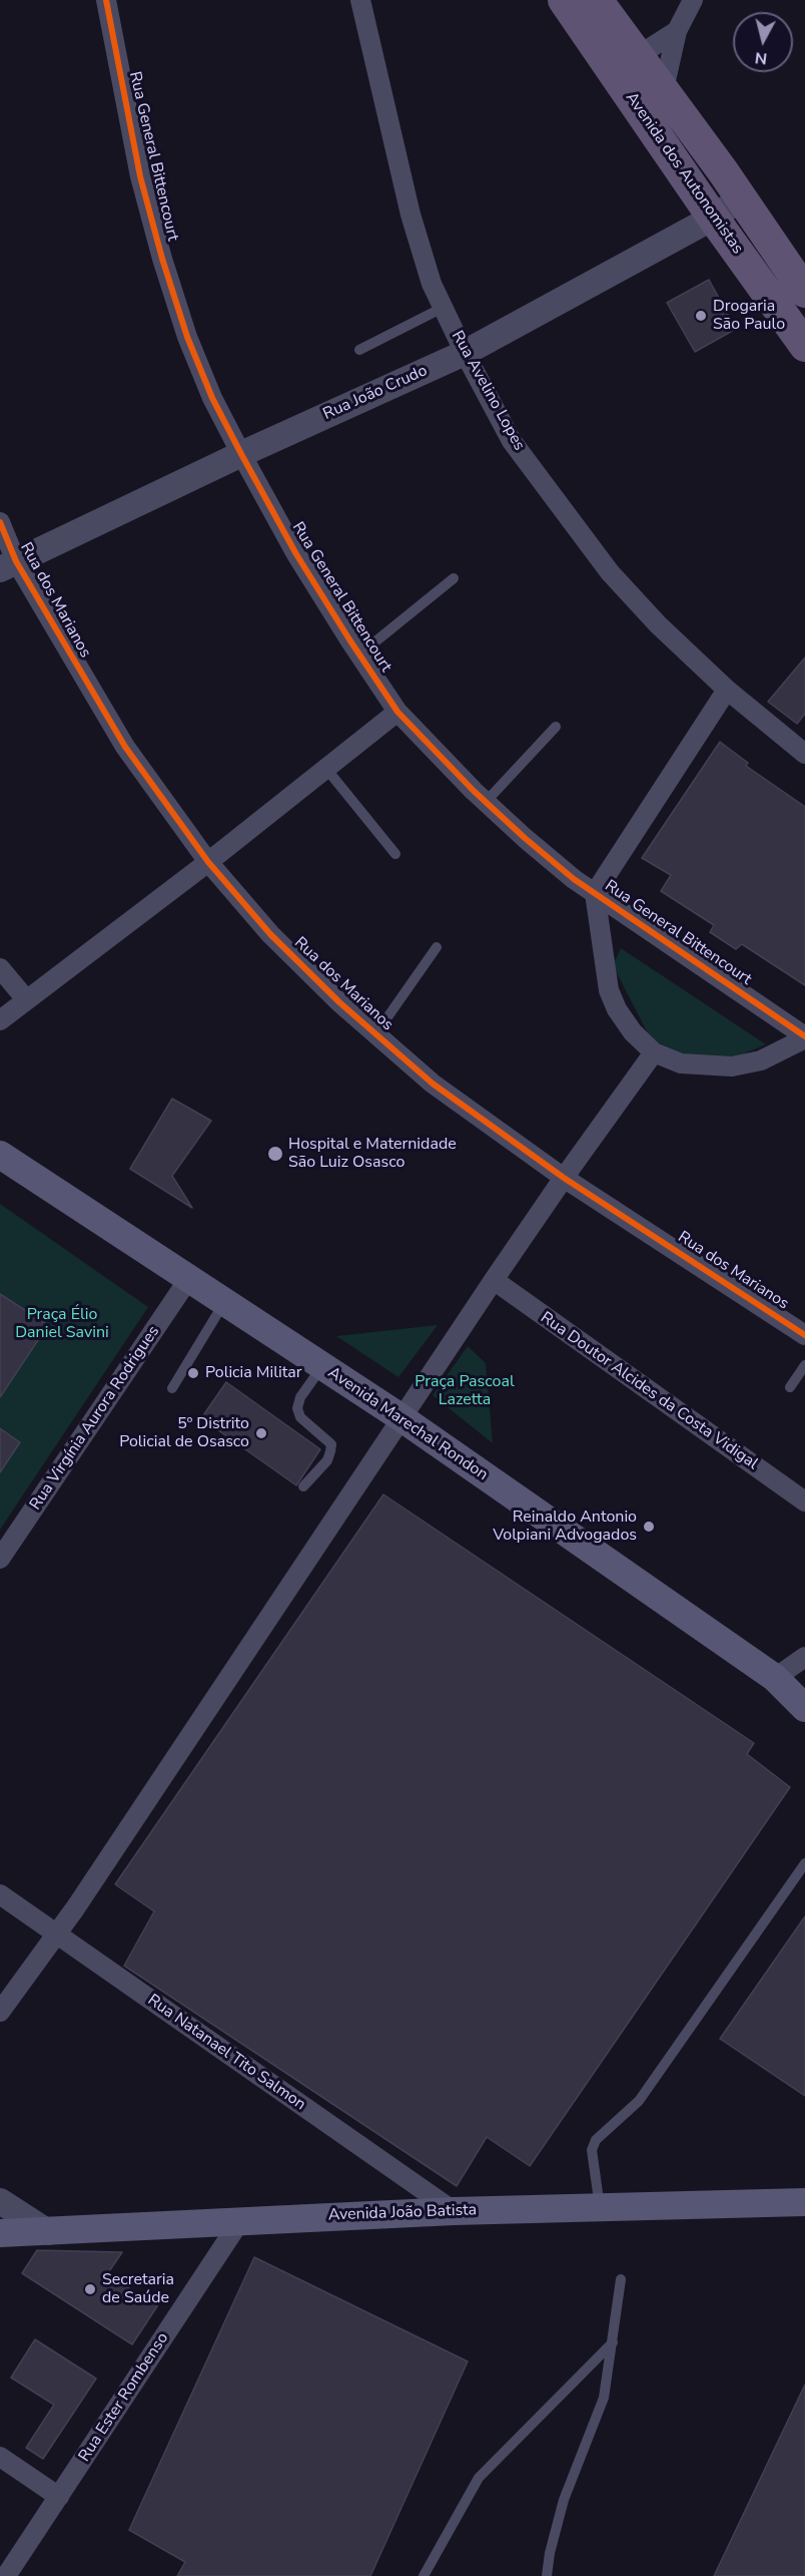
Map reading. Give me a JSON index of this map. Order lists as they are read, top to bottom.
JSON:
{
  "streets": {
    "main road": ["Avenida dos Autonomistas", "Avenida Marechal Rondon", "Avenida João Batista"],
    "street": [
      "Rua General Bittencourt",
      "Rua Avelino Lopes",
      "Rua João Crudo",
      "Rua dos Marianos",
      "Rua Doutor Alcides da Costa Vidigal",
      "Rua Virgínia Aurora Rodrigues",
      "Rua Natanael Tito Salmon",
      "Rua Ester Rombenso"
    ]
  },
  "crossings": [
    ["Rua General Bittencourt", "Rua João Crudo"],
    ["Avenida dos Autonomistas", "Rua João Crudo"],
    ["Rua Avelino Lopes", "Rua João Crudo"],
    ["Rua João Crudo", "Rua dos Marianos"],
    ["Rua Virgínia Aurora Rodrigues", "Avenida Marechal Rondon"],
    ["Rua Natanael Tito Salmon", "Avenida João Batista"],
    ["Avenida João Batista", "Rua Ester Rombenso"]
  ],
  "parks": ["Praça Élio Daniel Savini", "Praça Pascoal Lazetta"],
  "places": [
    "Drogaria São Paulo",
    "Hospital e Maternidade São Luiz Osasco",
    "Policia Militar",
    "5º Distrito Policial de Osasco",
    "Reinaldo Antonio Volpiani Advogados",
    "Secretaria de Saúde"
  ],
  "north": "bottom"
}
